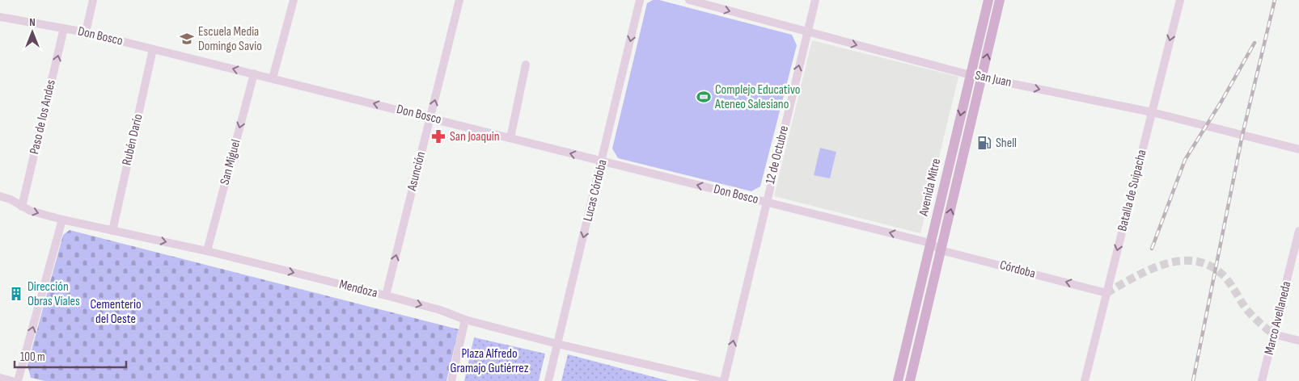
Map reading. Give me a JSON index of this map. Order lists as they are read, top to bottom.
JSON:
{
  "streets": {
    "main road": ["Avenida Mitre"],
    "street": [
      "Don Bosco",
      "San Juan",
      "Paso de los Andes",
      "Rubén Darío",
      "12 de Octubre",
      "San Miguel",
      "Asunción",
      "Lucas Córdoba",
      "Batalla de Suipacha",
      "Córdoba",
      "Mendoza",
      "Marco Avellaneda"
    ]
  },
  "crossings": [
    ["Don Bosco", "Paso de los Andes"],
    ["Don Bosco", "Rubén Darío"],
    ["Don Bosco", "12 de Octubre"],
    ["Don Bosco", "San Miguel"],
    ["Don Bosco", "Asunción"],
    ["Don Bosco", "Avenida Mitre"],
    ["Don Bosco", "Lucas Córdoba"],
    ["Don Bosco", "Córdoba"],
    ["San Juan", "12 de Octubre"],
    ["San Juan", "Avenida Mitre"],
    ["San Juan", "Batalla de Suipacha"],
    ["Paso de los Andes", "Mendoza"],
    ["Rubén Darío", "Mendoza"],
    ["San Miguel", "Mendoza"],
    ["Asunción", "Mendoza"],
    ["Avenida Mitre", "Córdoba"],
    ["Lucas Córdoba", "Mendoza"],
    ["Batalla de Suipacha", "Córdoba"]
  ],
  "one_way": [
    "Don Bosco",
    "San Juan",
    "Paso de los Andes",
    "12 de Octubre",
    "San Miguel",
    "Asunción",
    "Lucas Córdoba",
    "Batalla de Suipacha",
    "Córdoba",
    "Mendoza"
  ],
  "parks": ["Cementerio del Oeste", "Plaza Alfredo Gramajo Gutiérrez"],
  "places": {
    "school or university": ["Escuela Media Domingo Savio"],
    "sports": ["Complejo Educativo Ateneo Salesiano"],
    "pharmacy": ["San Joaquin"],
    "fuel station": ["Shell"],
    "building": ["Dirección Obras Viales"]
  },
  "scale_bar": "100 m",
  "north": "top"
}
